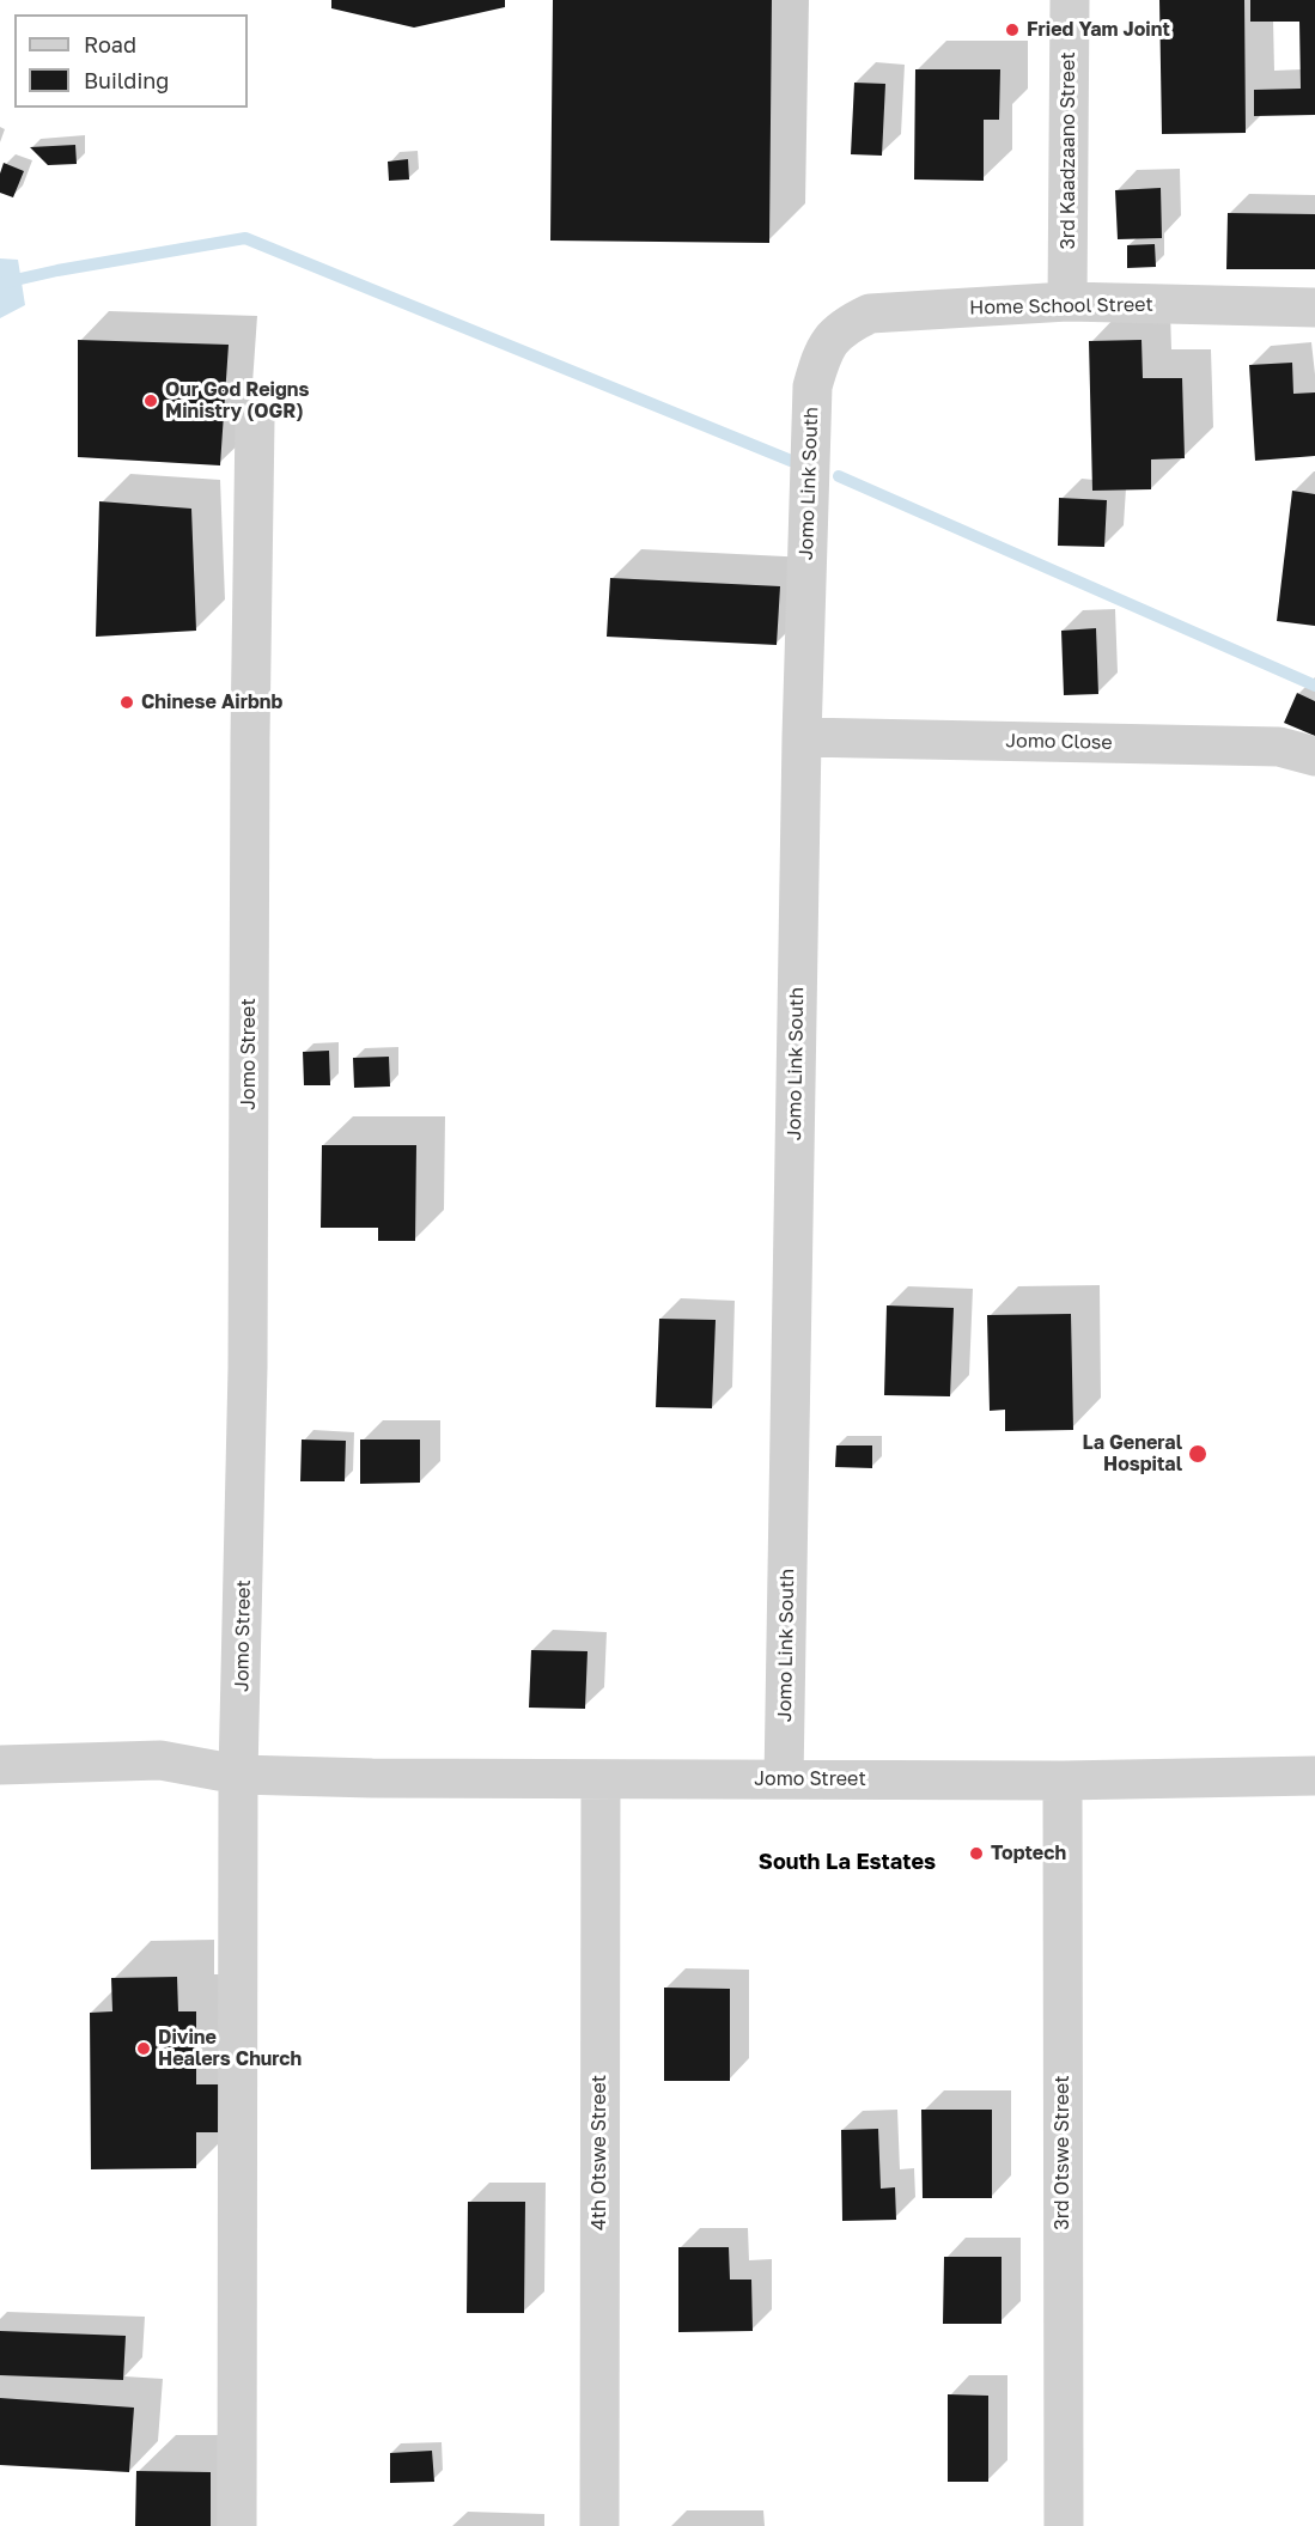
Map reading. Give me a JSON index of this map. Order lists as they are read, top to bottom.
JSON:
{
  "streets": {
    "street": [
      "3rd Kaadzaano Street",
      "Home School Street",
      "Jomo Link South",
      "Jomo Close",
      "Jomo Street",
      "4th Otswe Street",
      "3rd Otswe Street"
    ]
  },
  "crossings": [
    ["3rd Kaadzaano Street", "Home School Street"],
    ["Home School Street", "Jomo Link South"],
    ["Jomo Link South", "Jomo Close"],
    ["Jomo Link South", "Jomo Street"],
    ["Jomo Street", "4th Otswe Street"],
    ["Jomo Street", "3rd Otswe Street"]
  ],
  "districts": ["South La Estates"],
  "places": [
    "Fried Yam Joint",
    "Our God Reigns Ministry (OGR)",
    "Chinese Airbnb",
    "La General Hospital",
    "Toptech",
    "Divine Healers Church"
  ],
  "legend": ["Road", "Building"]
}
